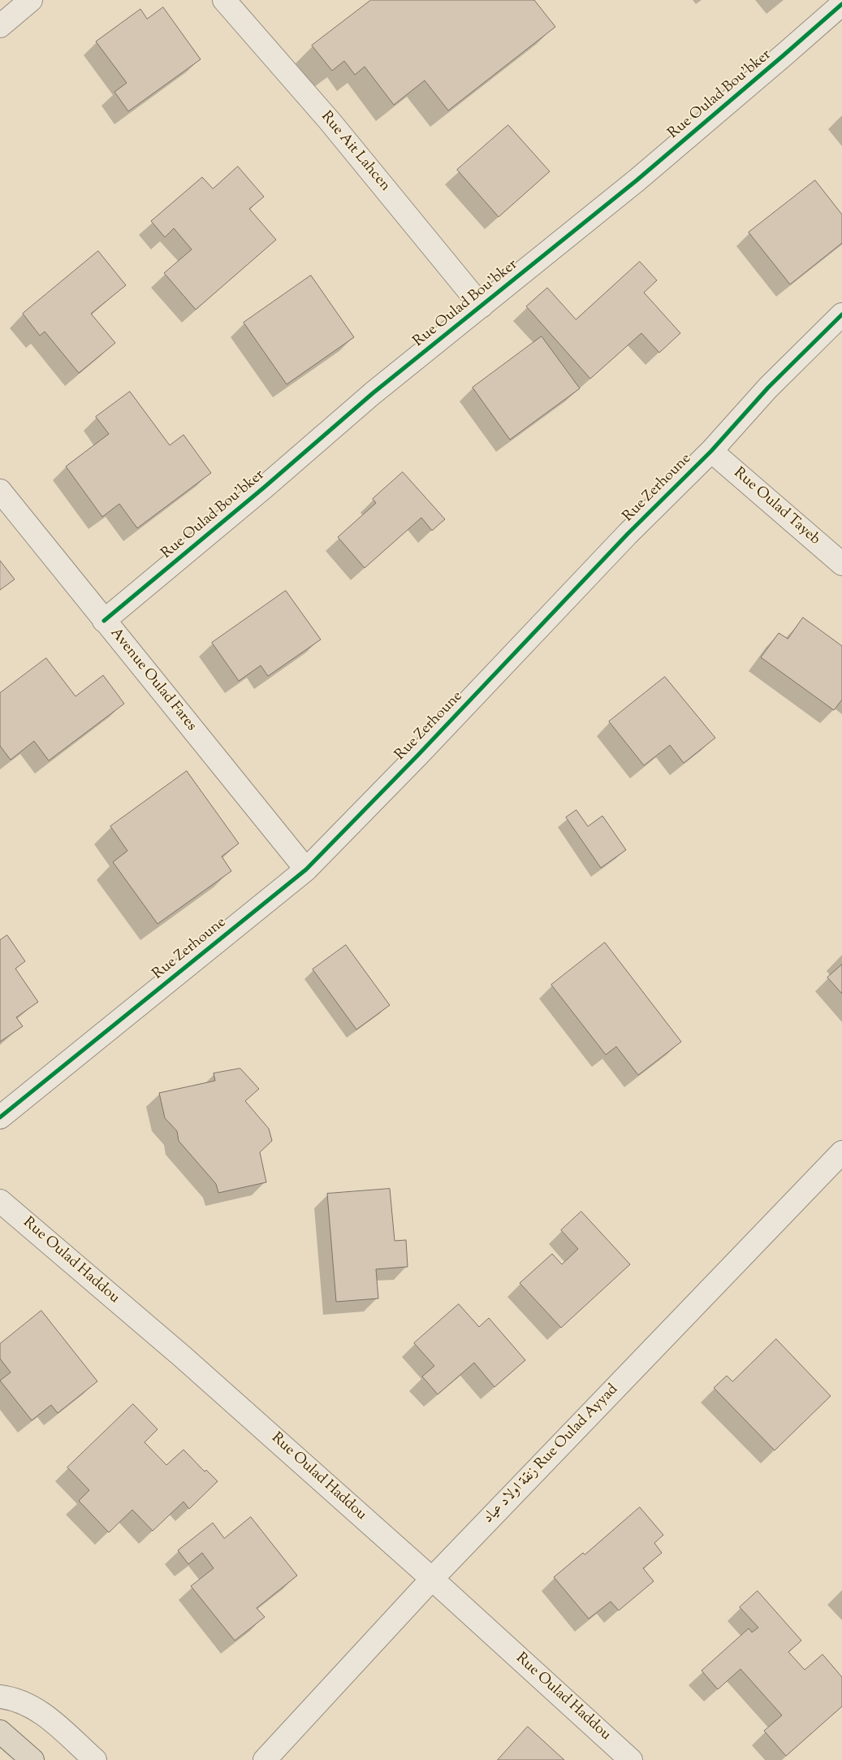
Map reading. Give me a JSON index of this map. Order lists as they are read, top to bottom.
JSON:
{
  "streets": {
    "street": [
      "Rue Oulad Bou'bker",
      "Rue Ait Lahcen",
      "Rue Zerhoune",
      "Rue Oulad Tayeb",
      "Avenue Oulad Fares",
      "Rue Oulad Haddou",
      "زنقة اولاد عياد Rue Oulad Ayyad"
    ]
  },
  "crossings": [
    ["Rue Oulad Bou'bker", "Rue Ait Lahcen"],
    ["Rue Oulad Bou'bker", "Avenue Oulad Fares"],
    ["Rue Zerhoune", "Rue Oulad Tayeb"],
    ["Rue Zerhoune", "Avenue Oulad Fares"],
    ["Rue Oulad Haddou", "زنقة اولاد عياد Rue Oulad Ayyad"]
  ]
}
